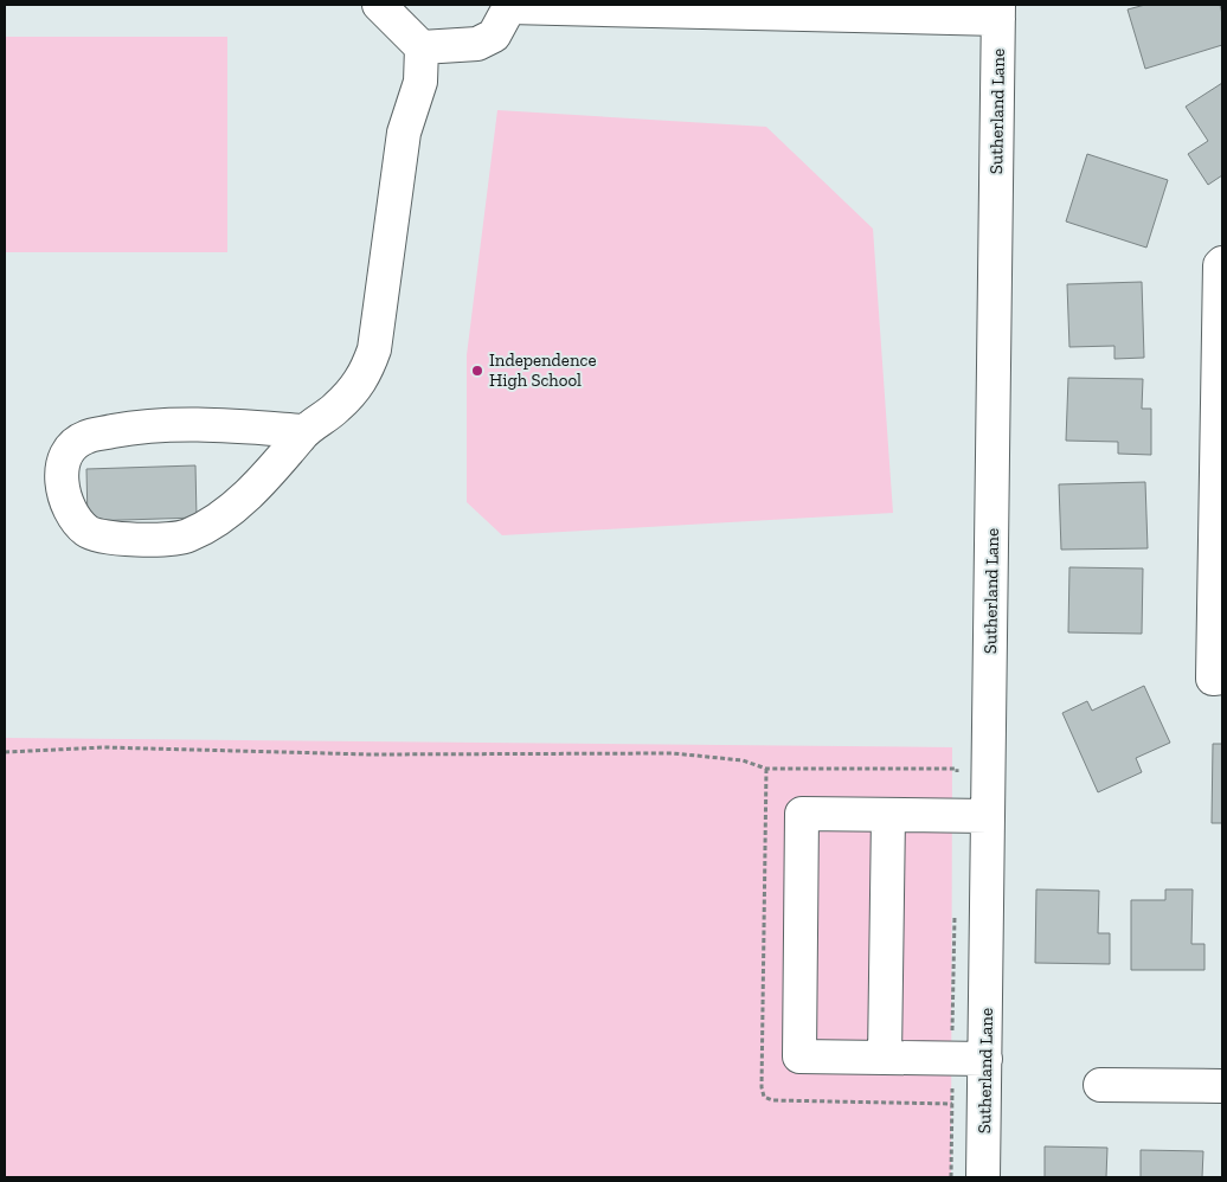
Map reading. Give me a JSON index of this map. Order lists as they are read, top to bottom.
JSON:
{
  "streets": {
    "street": ["Sutherland Lane"]
  },
  "places": ["Independence High School"]
}
